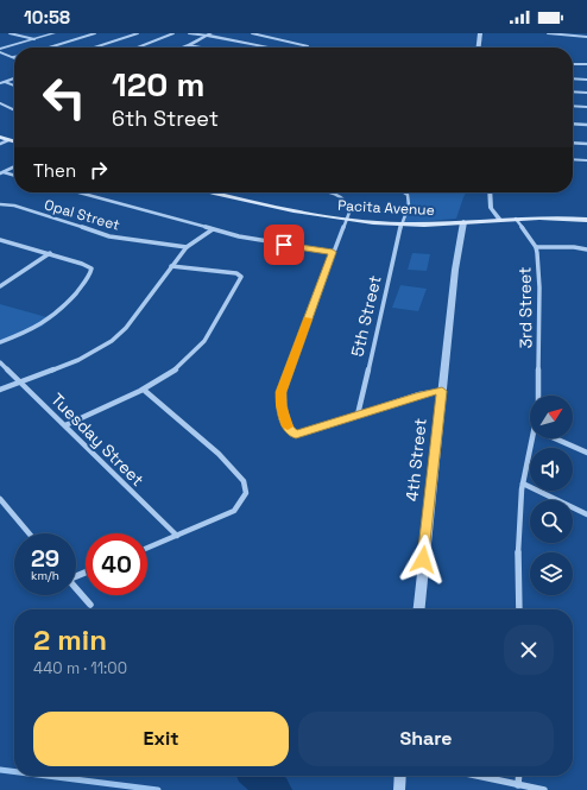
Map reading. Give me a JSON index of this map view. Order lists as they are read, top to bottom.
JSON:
{
  "streets": {
    "main road": ["Pacita Avenue"],
    "street": [
      "Opal Street",
      "3rd Street",
      "5th Street",
      "Tuesday Street",
      "4th Street"
    ]
  },
  "crossings": [
    ["Pacita Avenue", "3rd Street"],
    ["Pacita Avenue", "5th Street"],
    ["Pacita Avenue", "4th Street"]
  ],
  "north": "top right",
  "page": {
    "status": "10:58",
    "turn": ["120 m", "6th Street"],
    "then": "Then",
    "speed": "29 km/h",
    "limit": "40",
    "heading": ["2 min", "440 m · 11:00"],
    "buttons": ["Exit", "Share"]
  }
}
